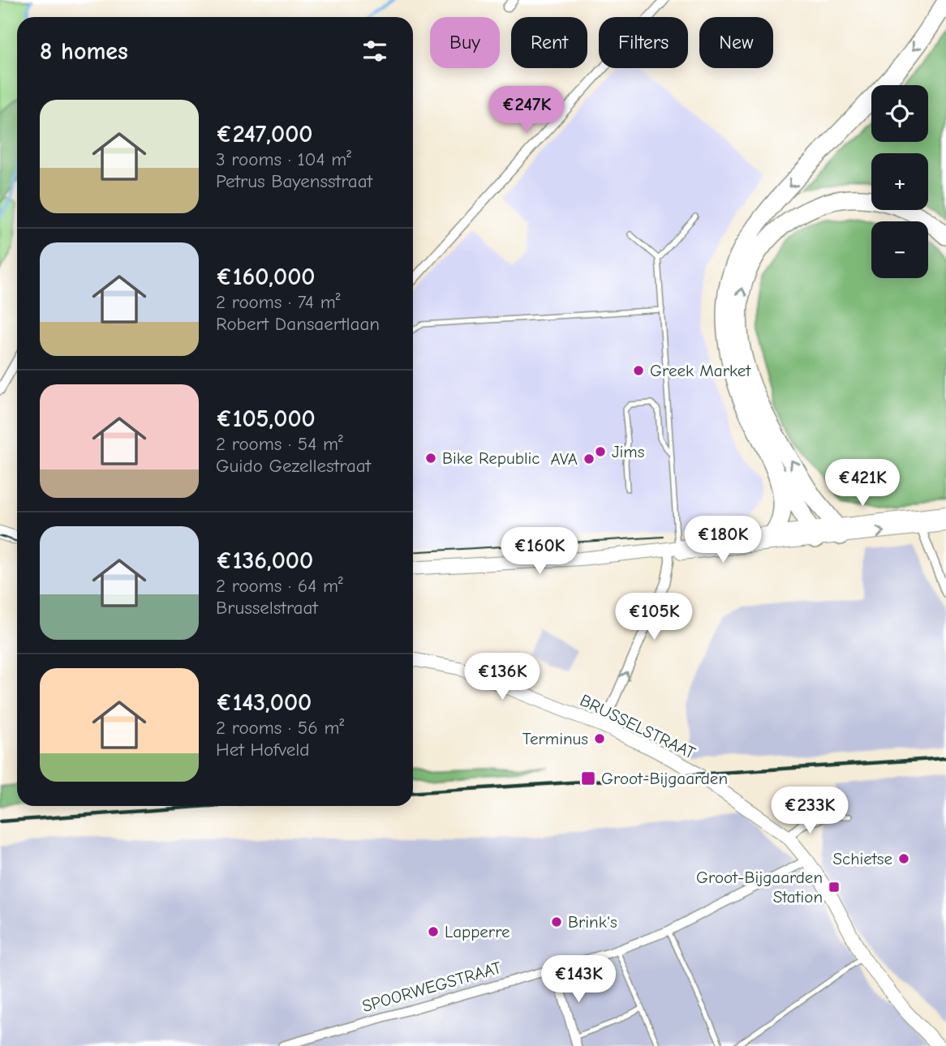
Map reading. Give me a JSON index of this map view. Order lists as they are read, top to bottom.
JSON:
{
  "streets": {
    "street": ["BRUSSELSTRAAT", "SPOORWEGSTRAAT"]
  },
  "crossings": [
    ["BRUSSELSTRAAT", "SPOORWEGSTRAAT"]
  ],
  "places": {
    "other": [
      "Greek Market",
      "Jims",
      "Bike Republic",
      "AVA",
      "Terminus",
      "Schietse",
      "Brink's",
      "Lapperre"
    ],
    "transit": ["Groot-Bijgaarden", "Groot-Bijgaarden Station"]
  },
  "page": {
    "chip": [
      "Buy",
      "Rent",
      "Filters",
      "New"
    ],
    "heading": "8 homes",
    "map_buttons": ["+", "−"],
    "list": [
      {
        "name": "€247,000",
        "note": "3 rooms · 104 m² · Petrus Bayensstraat"
      },
      {
        "name": "€160,000",
        "note": "2 rooms · 74 m² · Robert Dansaertlaan"
      },
      {
        "name": "€105,000",
        "note": "2 rooms · 54 m² · Guido Gezellestraat"
      },
      {
        "name": "€136,000",
        "note": "2 rooms · 64 m² · Brusselstraat"
      },
      {
        "name": "€143,000",
        "note": "2 rooms · 56 m² · Het Hofveld"
      }
    ],
    "price": [
      "€247K",
      "€421K",
      "€180K",
      "€160K",
      "€105K",
      "€136K",
      "€233K",
      "€143K"
    ]
  }
}
